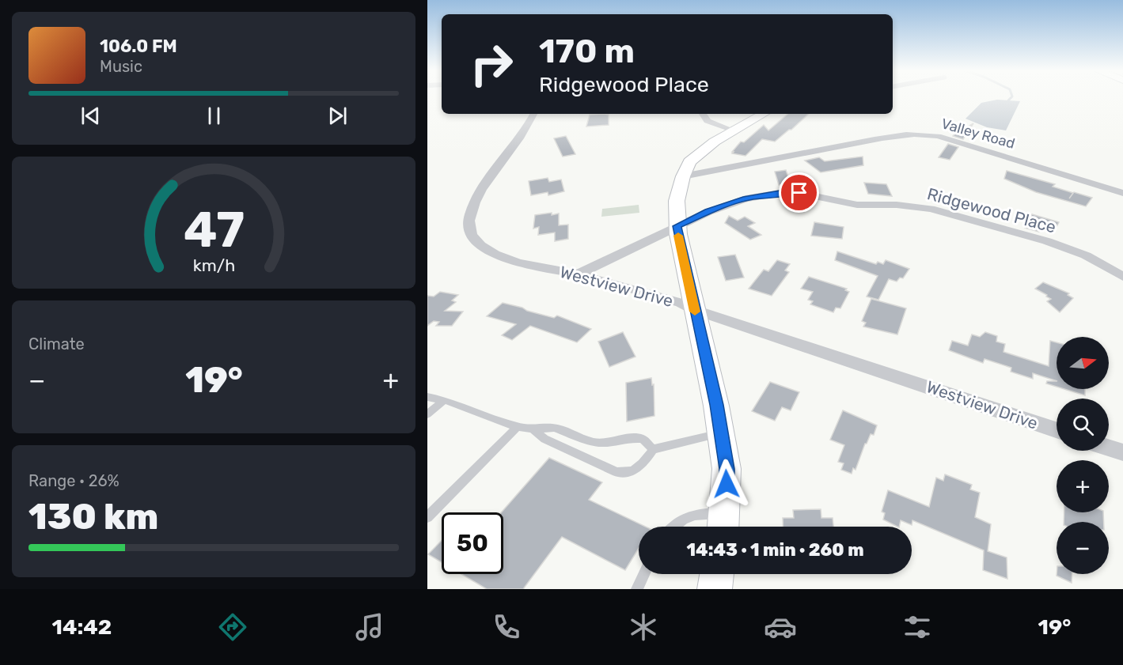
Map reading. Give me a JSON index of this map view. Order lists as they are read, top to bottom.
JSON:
{
  "streets": {
    "street": ["Valley Road", "Ridgewood Place", "Westview Drive"]
  },
  "crossings": [
    ["Ridgewood Place", "Westview Drive"]
  ],
  "north": "right",
  "page": {
    "turn": ["170 m", "Ridgewood Place"],
    "song": ["106.0 FM", "Music"],
    "tile": [
      "Climate",
      ["Range · 26%", "130 km"]
    ],
    "map_buttons": ["+", "−"],
    "heat": ["−", "19°", "+"],
    "limit": "50",
    "trip": "14:43 · 1 min · 260 m",
    "tabs": ["14:42", "19°"],
    "gauge": ["47", "km/h"]
  }
}
